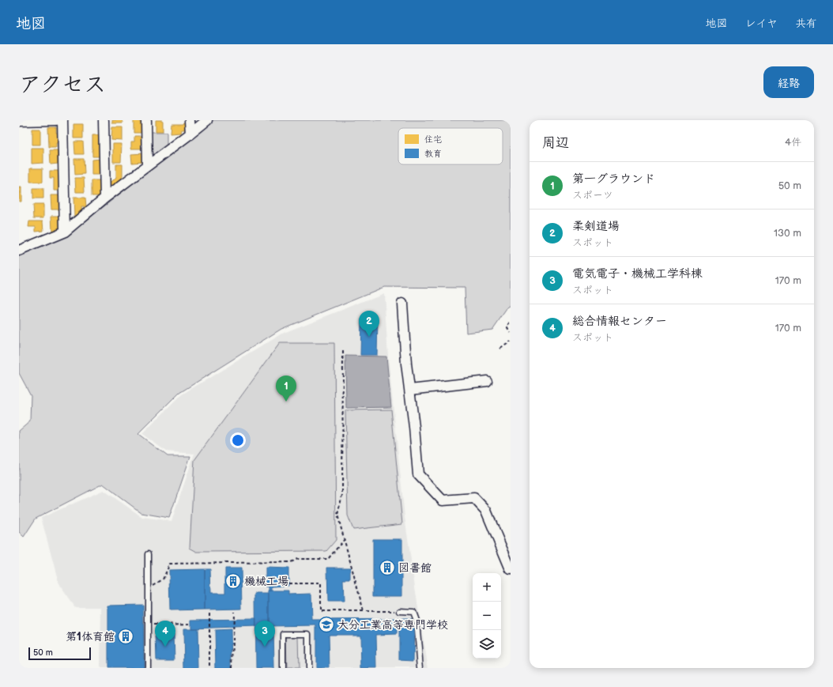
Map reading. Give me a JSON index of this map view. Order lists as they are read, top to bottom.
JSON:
{
  "places": {
    "building": ["図書館", "機械工場", "第1体育館"],
    "school or university": ["大分工業高等専門学校"]
  },
  "legend": ["住宅", "教育"],
  "scale_bar": "50 m",
  "page": {
    "header": "地図",
    "nav": ["地図", "レイヤ", "共有"],
    "title": "アクセス",
    "buttons": "経路",
    "heading": ["周辺", "4件"],
    "list": [
      {
        "mark": "1",
        "name": "第一グラウンド",
        "note": "スポーツ",
        "value": "50 m"
      },
      {
        "mark": "2",
        "name": "柔剣道場",
        "note": "スポット",
        "value": "130 m"
      },
      {
        "mark": "3",
        "name": "電気電子・機械工学科棟",
        "note": "スポット",
        "value": "170 m"
      },
      {
        "mark": "4",
        "name": "総合情報センター",
        "note": "スポット",
        "value": "170 m"
      }
    ],
    "pins": [
      "2",
      "1",
      "3",
      "4"
    ],
    "map_buttons": ["+", "−"],
    "scale": "50 m"
  }
}
